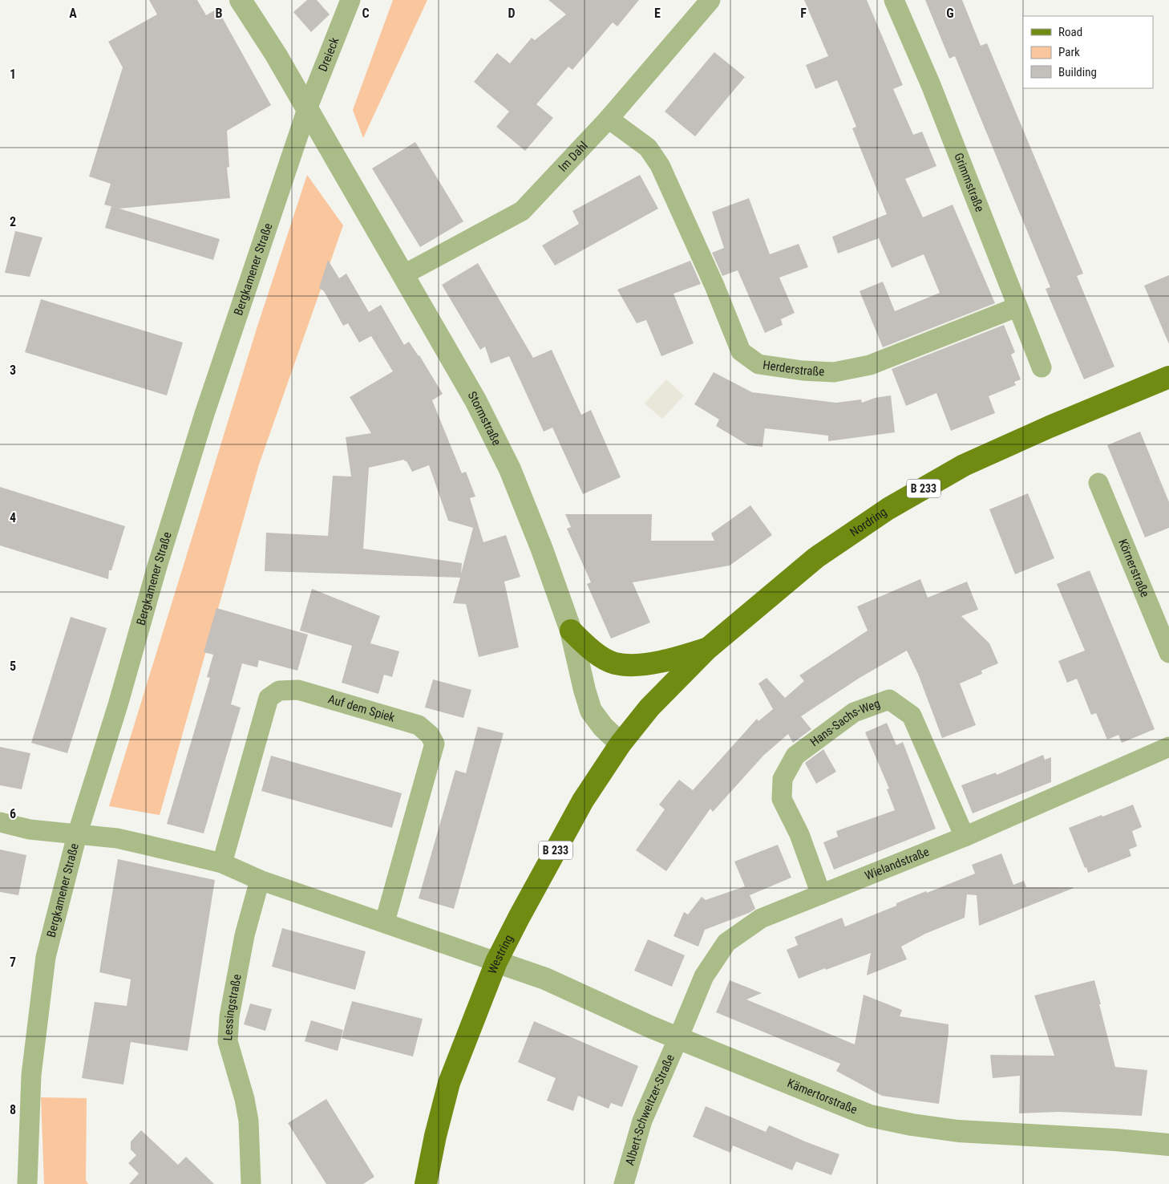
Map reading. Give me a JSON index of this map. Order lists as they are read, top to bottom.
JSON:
{
  "streets": {
    "main road": ["B 233", "Nordring", "Westring"],
    "street": [
      "Dreieck",
      "Im Dahl",
      "Grimmstraße",
      "Bergkamener Straße",
      "Herderstraße",
      "Stormstraße",
      "Körnerstraße",
      "Auf dem Spiek",
      "Hans-Sachs-Weg",
      "Wielandstraße",
      "Lessingstraße",
      "Kämertorstraße",
      "Albert-Schweitzer-Straße"
    ]
  },
  "crossings": [
    ["Dreieck", "Bergkamener Straße"],
    ["Dreieck", "Stormstraße"],
    ["Im Dahl", "Herderstraße"],
    ["Im Dahl", "Stormstraße"],
    ["Grimmstraße", "Herderstraße"],
    ["Bergkamener Straße", "Stormstraße"],
    ["Stormstraße", "B 233"],
    ["Stormstraße", "Nordring"],
    ["Stormstraße", "Westring"],
    ["B 233", "Nordring"],
    ["Nordring", "Westring"],
    ["Hans-Sachs-Weg", "Wielandstraße"],
    ["Wielandstraße", "Kämertorstraße"],
    ["Wielandstraße", "Albert-Schweitzer-Straße"],
    ["Westring", "Kämertorstraße"],
    ["Kämertorstraße", "Albert-Schweitzer-Straße"]
  ],
  "legend": ["Road", "Park", "Building"],
  "grid": {
    "columns": [
      "A",
      "B",
      "C",
      "D",
      "E",
      "F",
      "G"
    ],
    "rows": [
      "1",
      "2",
      "3",
      "4",
      "5",
      "6",
      "7",
      "8"
    ]
  }
}
